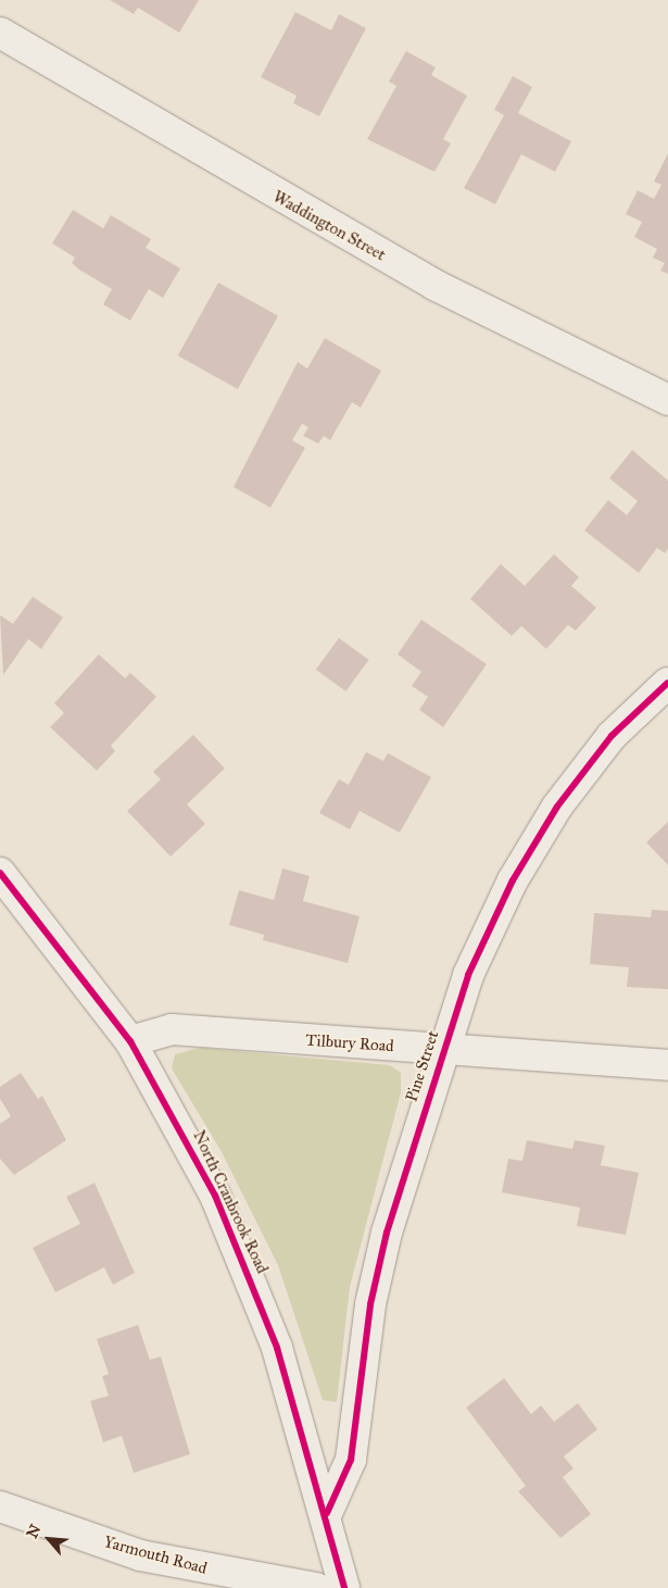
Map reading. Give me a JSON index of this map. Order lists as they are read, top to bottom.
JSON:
{
  "streets": {
    "street": [
      "Waddington Street",
      "Tilbury Road",
      "Pine Street",
      "North Cranbrook Road",
      "Yarmouth Road"
    ]
  },
  "crossings": [
    ["Tilbury Road", "Pine Street"],
    ["Tilbury Road", "North Cranbrook Road"],
    ["Pine Street", "North Cranbrook Road"]
  ],
  "north": "top left"
}
